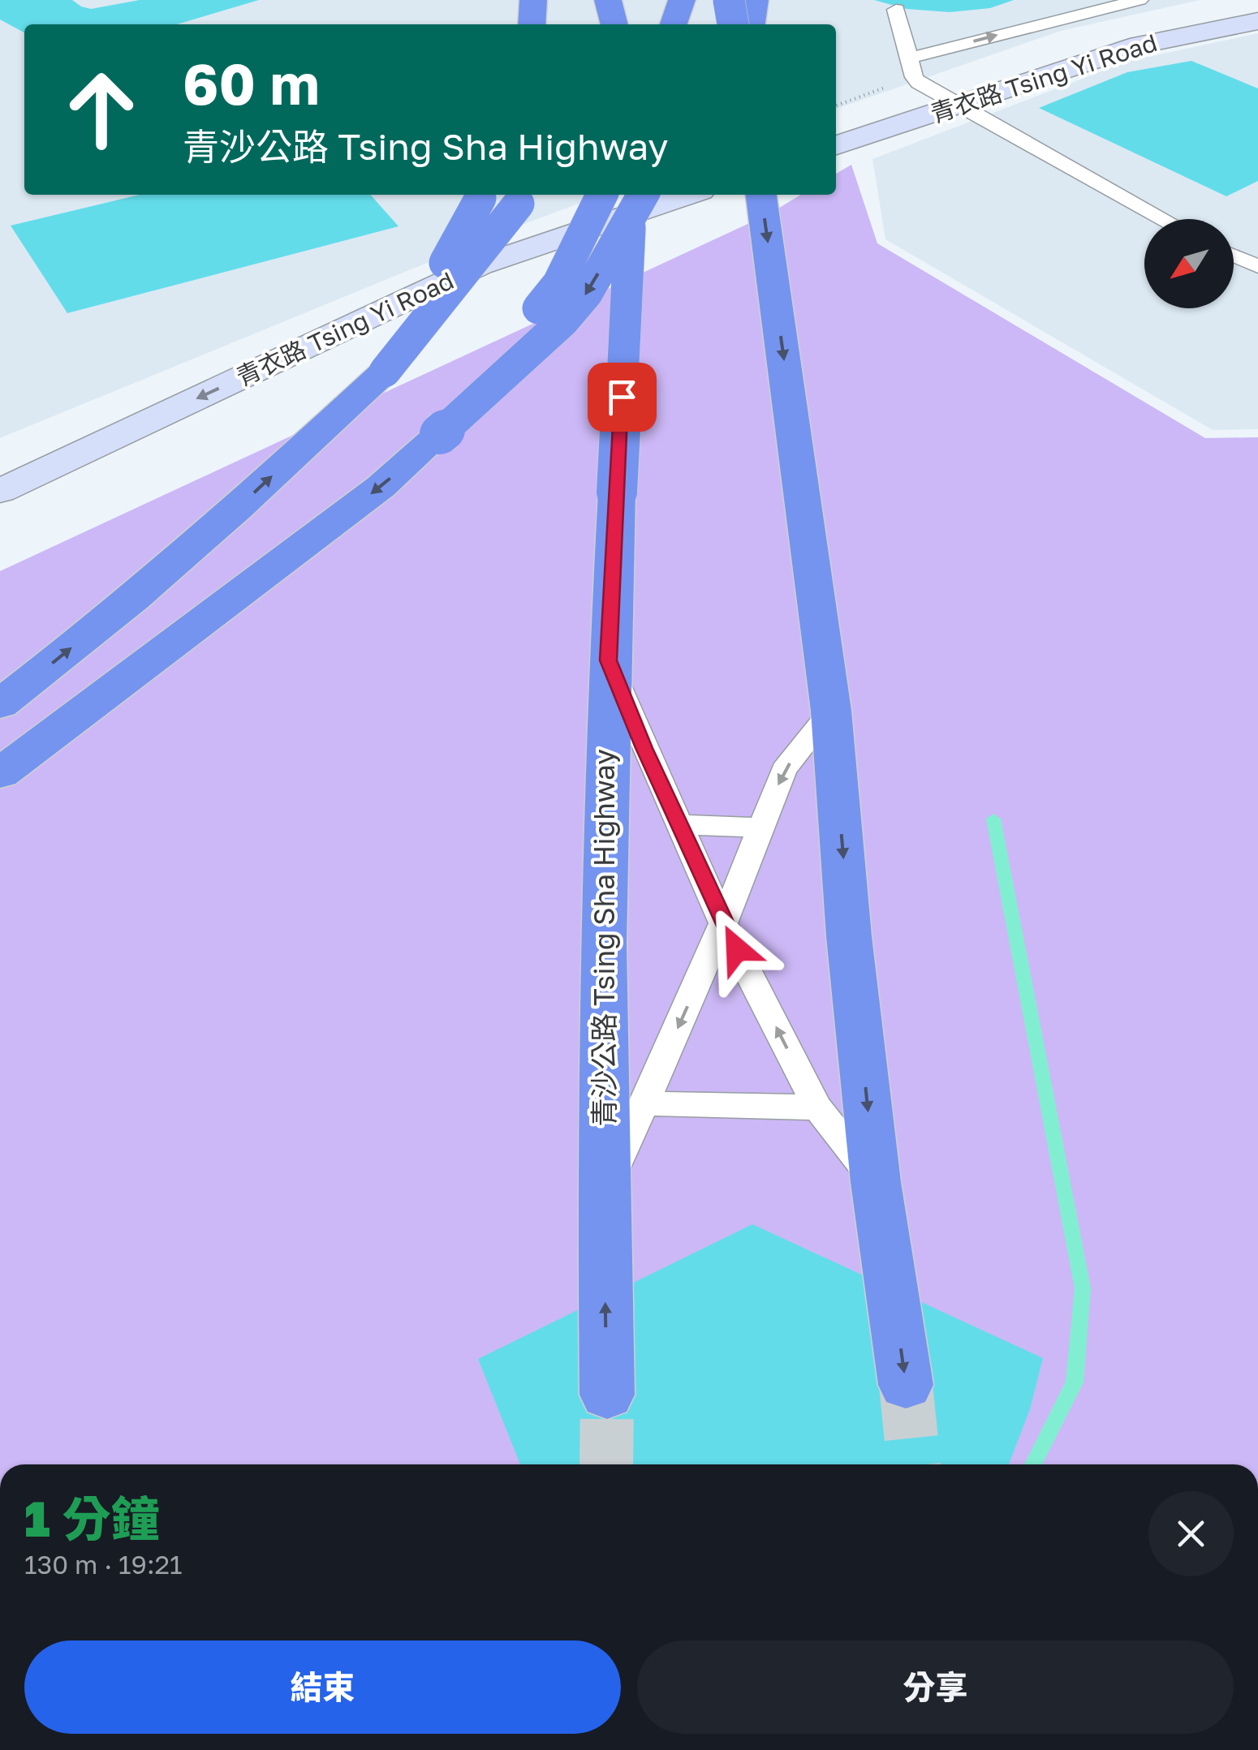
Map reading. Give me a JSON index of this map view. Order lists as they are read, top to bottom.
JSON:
{
  "streets": {
    "highway": ["青沙公路 Tsing Sha Highway"],
    "main road": ["青衣路 Tsing Yi Road"]
  },
  "north": "bottom left",
  "page": {
    "turn": ["60 m", "青沙公路 Tsing Sha Highway"],
    "heading": ["1 分鐘", "130 m · 19:21"],
    "buttons": ["結束", "分享"]
  }
}
